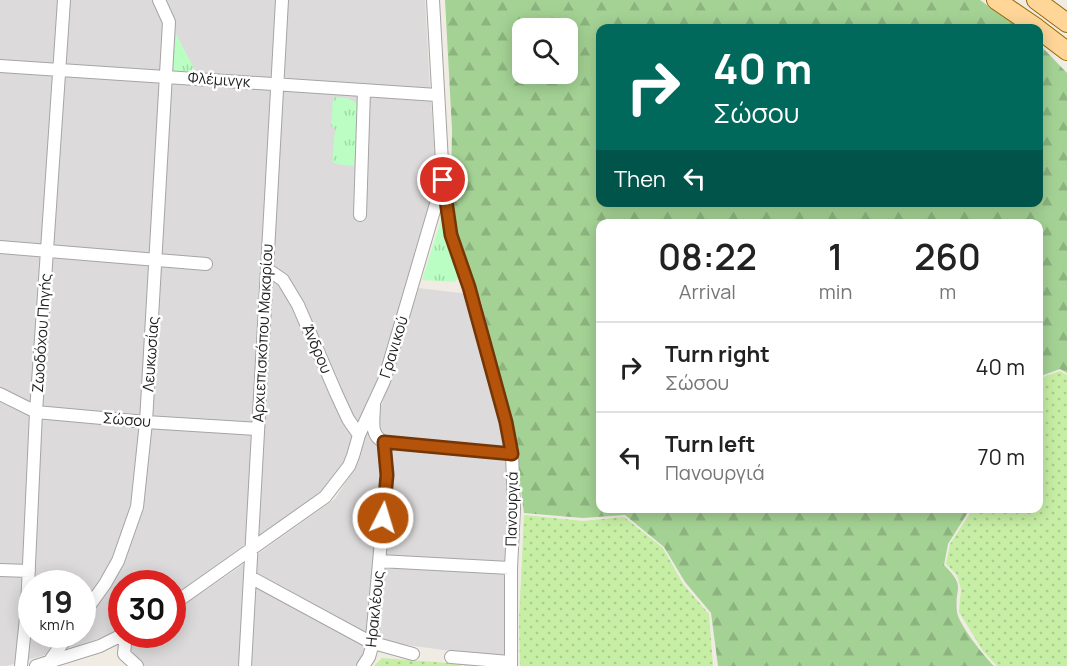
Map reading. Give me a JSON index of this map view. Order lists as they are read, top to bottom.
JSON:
{
  "streets": {
    "street": [
      "Φλέμινγκ",
      "Ζωοδόχου Πηγής",
      "Αρχιεπισκόπου Μακαρίου",
      "Γρανικού",
      "Άνδρου",
      "Λευκωσίας",
      "Σώσου",
      "Πανουργιά",
      "Ηρακλέους"
    ]
  },
  "crossings": [
    ["Φλέμινγκ", "Ζωοδόχου Πηγής"],
    ["Φλέμινγκ", "Αρχιεπισκόπου Μακαρίου"],
    ["Φλέμινγκ", "Γρανικού"],
    ["Φλέμινγκ", "Λευκωσίας"],
    ["Ζωοδόχου Πηγής", "Σώσου"],
    ["Αρχιεπισκόπου Μακαρίου", "Γρανικού"],
    ["Αρχιεπισκόπου Μακαρίου", "Άνδρου"],
    ["Αρχιεπισκόπου Μακαρίου", "Σώσου"],
    ["Γρανικού", "Άνδρου"],
    ["Γρανικού", "Πανουργιά"],
    ["Λευκωσίας", "Σώσου"]
  ],
  "page": {
    "turn": ["40 m", "Σώσου"],
    "then": "Then",
    "eta": [
      "08:22",
      "Arrival",
      "1",
      "min",
      "260",
      "m"
    ],
    "list": [
      {
        "name": "Turn right",
        "note": "Σώσου",
        "value": "40 m"
      },
      {
        "name": "Turn left",
        "note": "Πανουργιά",
        "value": "70 m"
      }
    ],
    "speed": "19 km/h",
    "limit": "30"
  }
}
